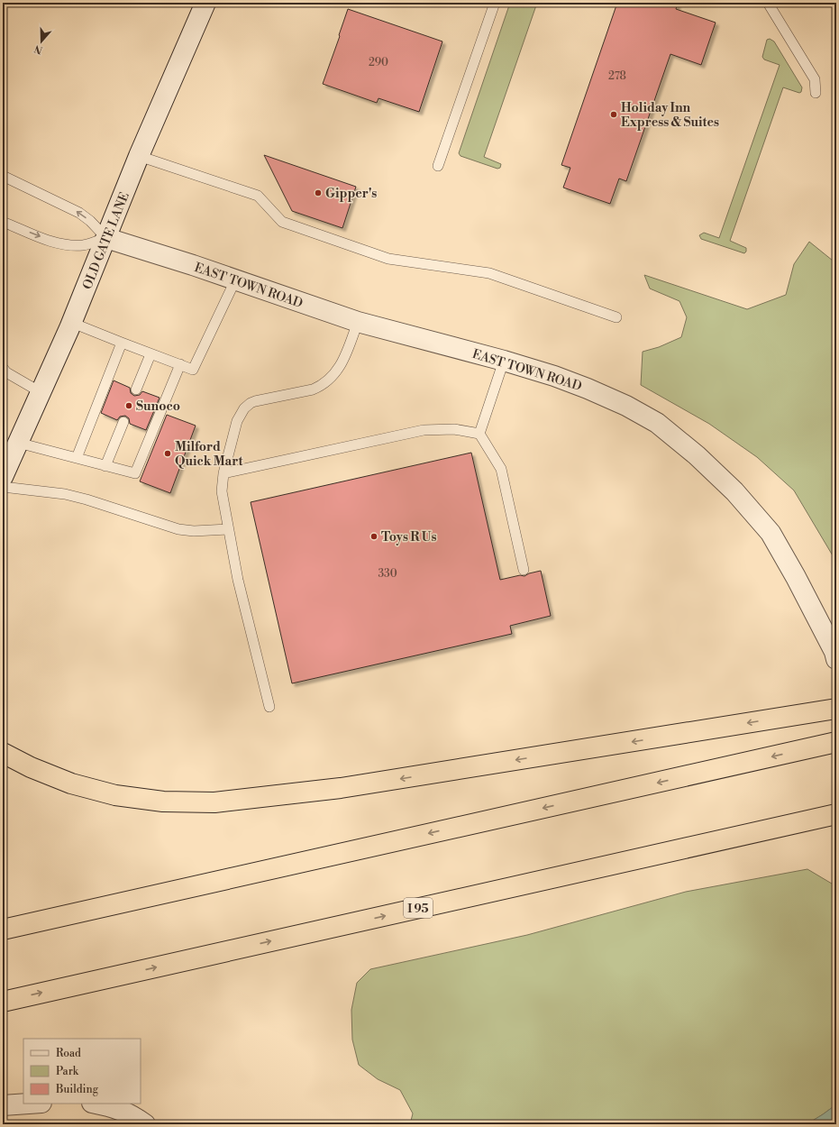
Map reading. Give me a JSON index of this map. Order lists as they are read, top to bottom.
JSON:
{
  "streets": {
    "highway": ["I 95"],
    "street": ["OLD GATE LANE", "EAST TOWN ROAD"]
  },
  "crossings": [
    ["OLD GATE LANE", "EAST TOWN ROAD"]
  ],
  "places": [
    "Holiday Inn Express & Suites",
    "Gipper's",
    "Sunoco",
    "Milford Quick Mart",
    "Toys R Us"
  ],
  "house_numbers": ["290", "278", "330"],
  "legend": ["Road", "Park", "Building"],
  "north": "bottom"
}
